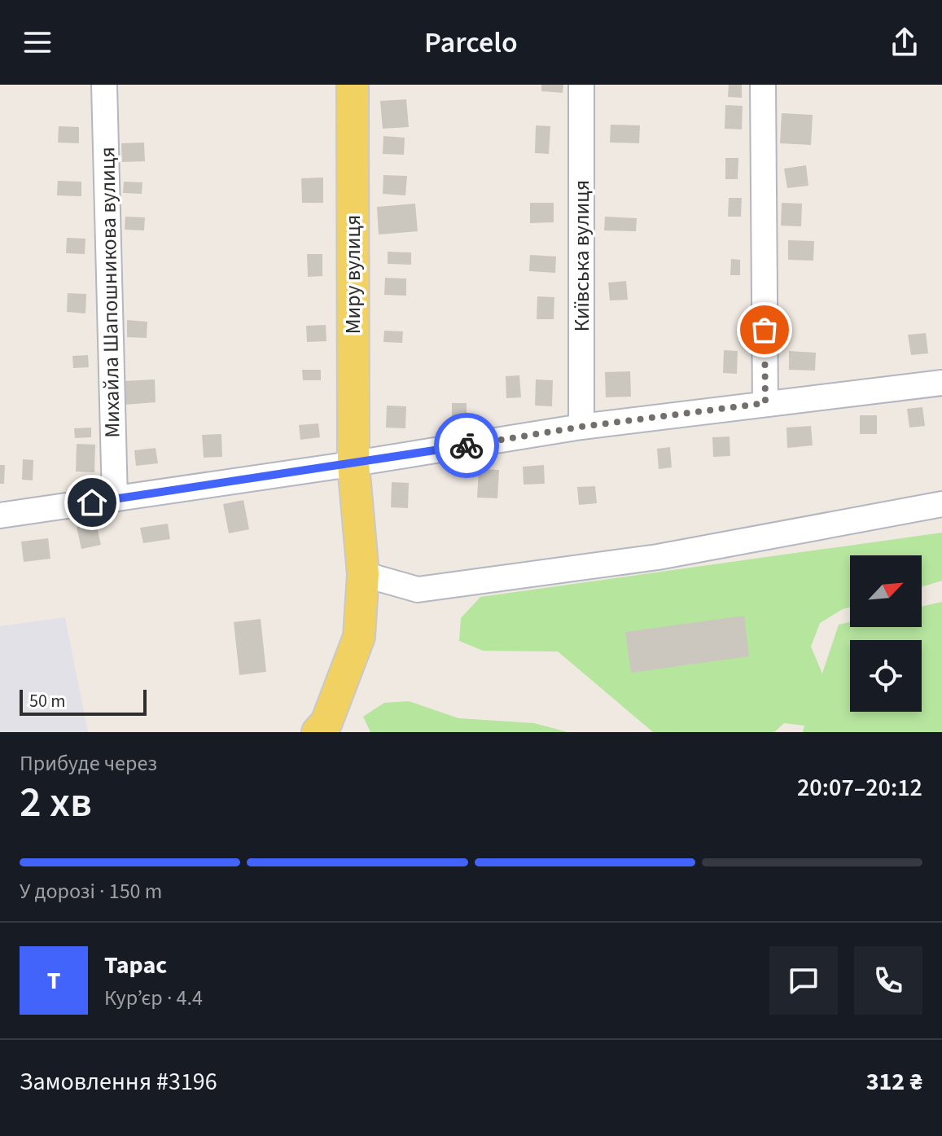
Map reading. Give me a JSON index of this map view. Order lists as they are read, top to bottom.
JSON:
{
  "streets": {
    "main road": ["Миру вулиця"],
    "street": ["Київська вулиця", "Михайла Шапошникова вулиця"]
  },
  "scale_bar": "50 m",
  "north": "top right",
  "page": {
    "header": "Parcelo",
    "scale": "50 m",
    "heading": ["2 хв", "Прибуде через", "20:07–20:12"],
    "panel": [
      "Тарас",
      "Кур’єр · 4.4",
      "Замовлення #3196",
      "312 ₴"
    ],
    "bar": "У дорозі · 150 m",
    "round": "Т"
  }
}
